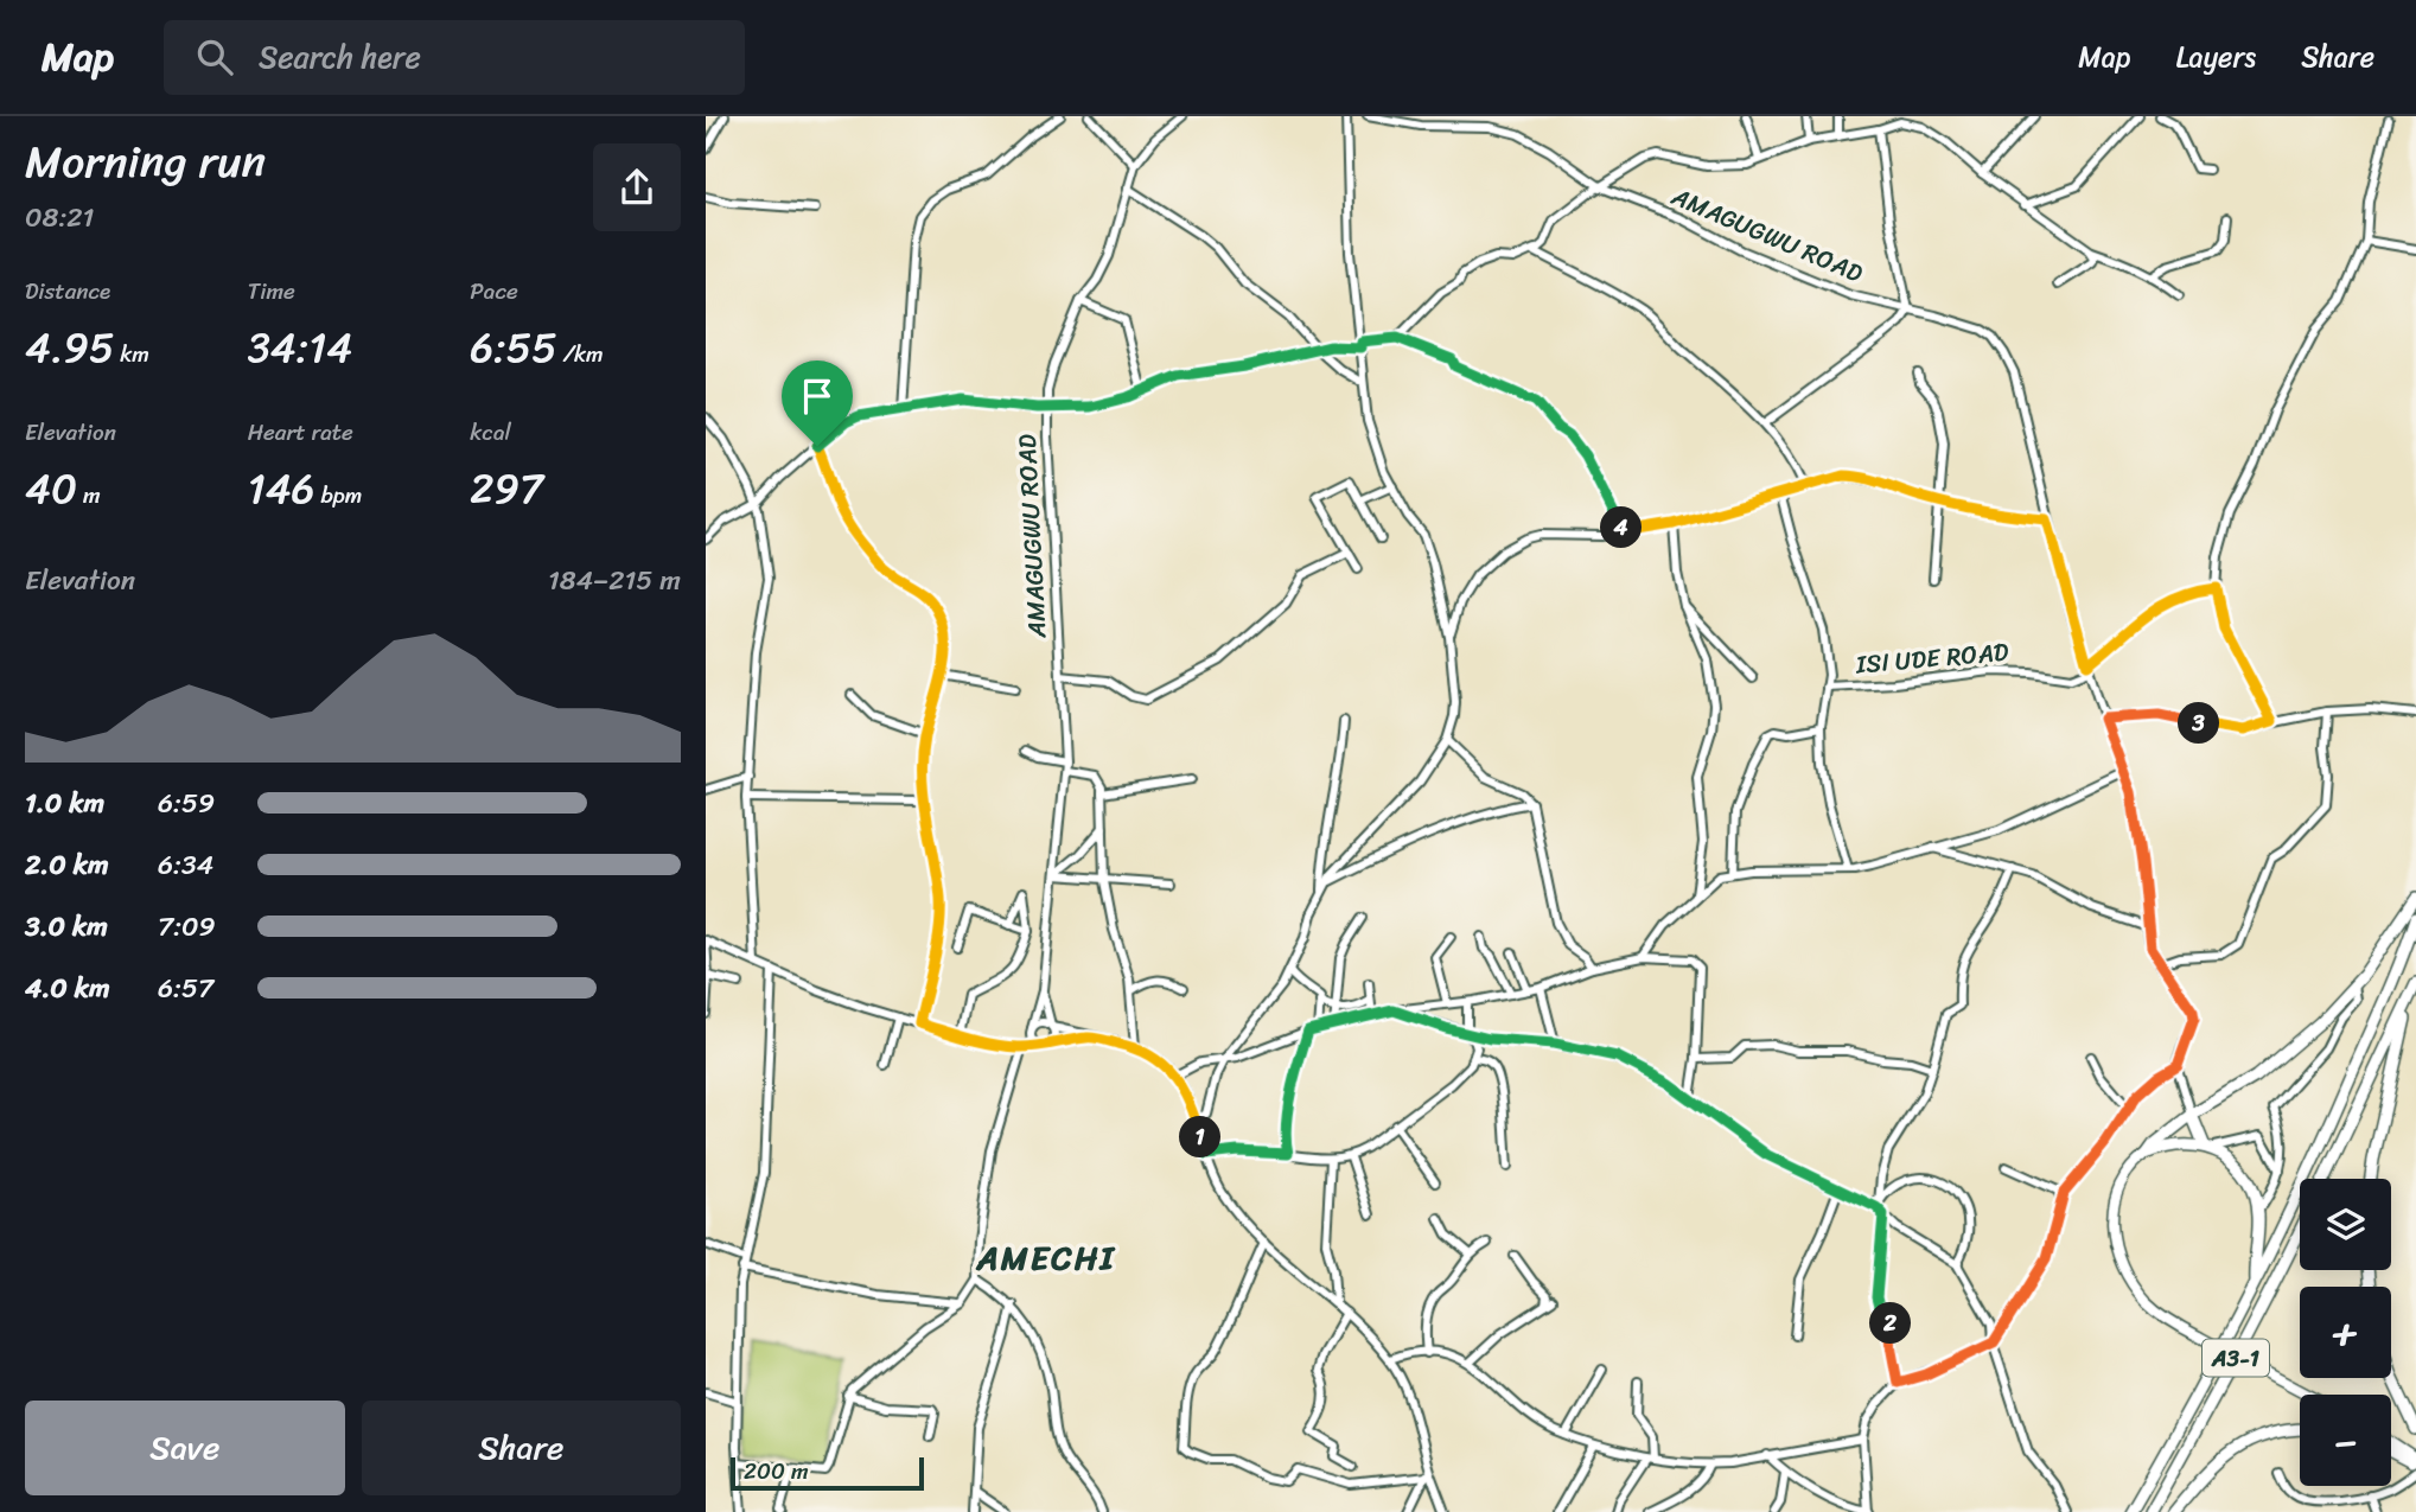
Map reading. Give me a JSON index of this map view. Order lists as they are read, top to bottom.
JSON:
{
  "streets": {
    "highway": ["A3-1"],
    "street": ["AMAGUGWU ROAD", "ISI UDE ROAD"]
  },
  "crossings": [
    ["AMAGUGWU ROAD", "ISI UDE ROAD"]
  ],
  "districts": ["AMECHI"],
  "scale_bar": "200 m",
  "page": {
    "header": "Map",
    "search": "Search here",
    "nav": ["Map", "Layers", "Share"],
    "heading": ["Morning run", "08:21"],
    "stats": [
      ["Distance", "4.95 km"],
      ["Time", "34:14"],
      ["Pace", "6:55 /km"],
      ["Elevation", "40 m"],
      ["Heart rate", "146 bpm"],
      ["kcal", "297"]
    ],
    "pins": [
      "4",
      "3",
      "1",
      "2"
    ],
    "chart": ["Elevation", "184–215 m"],
    "list": [
      {
        "name": "1.0 km",
        "note": "6:59"
      },
      {
        "name": "2.0 km",
        "note": "6:34"
      },
      {
        "name": "3.0 km",
        "note": "7:09"
      },
      {
        "name": "4.0 km",
        "note": "6:57"
      }
    ],
    "map_buttons": ["+", "−"],
    "buttons": ["Save", "Share"],
    "scale": "200 m"
  }
}
